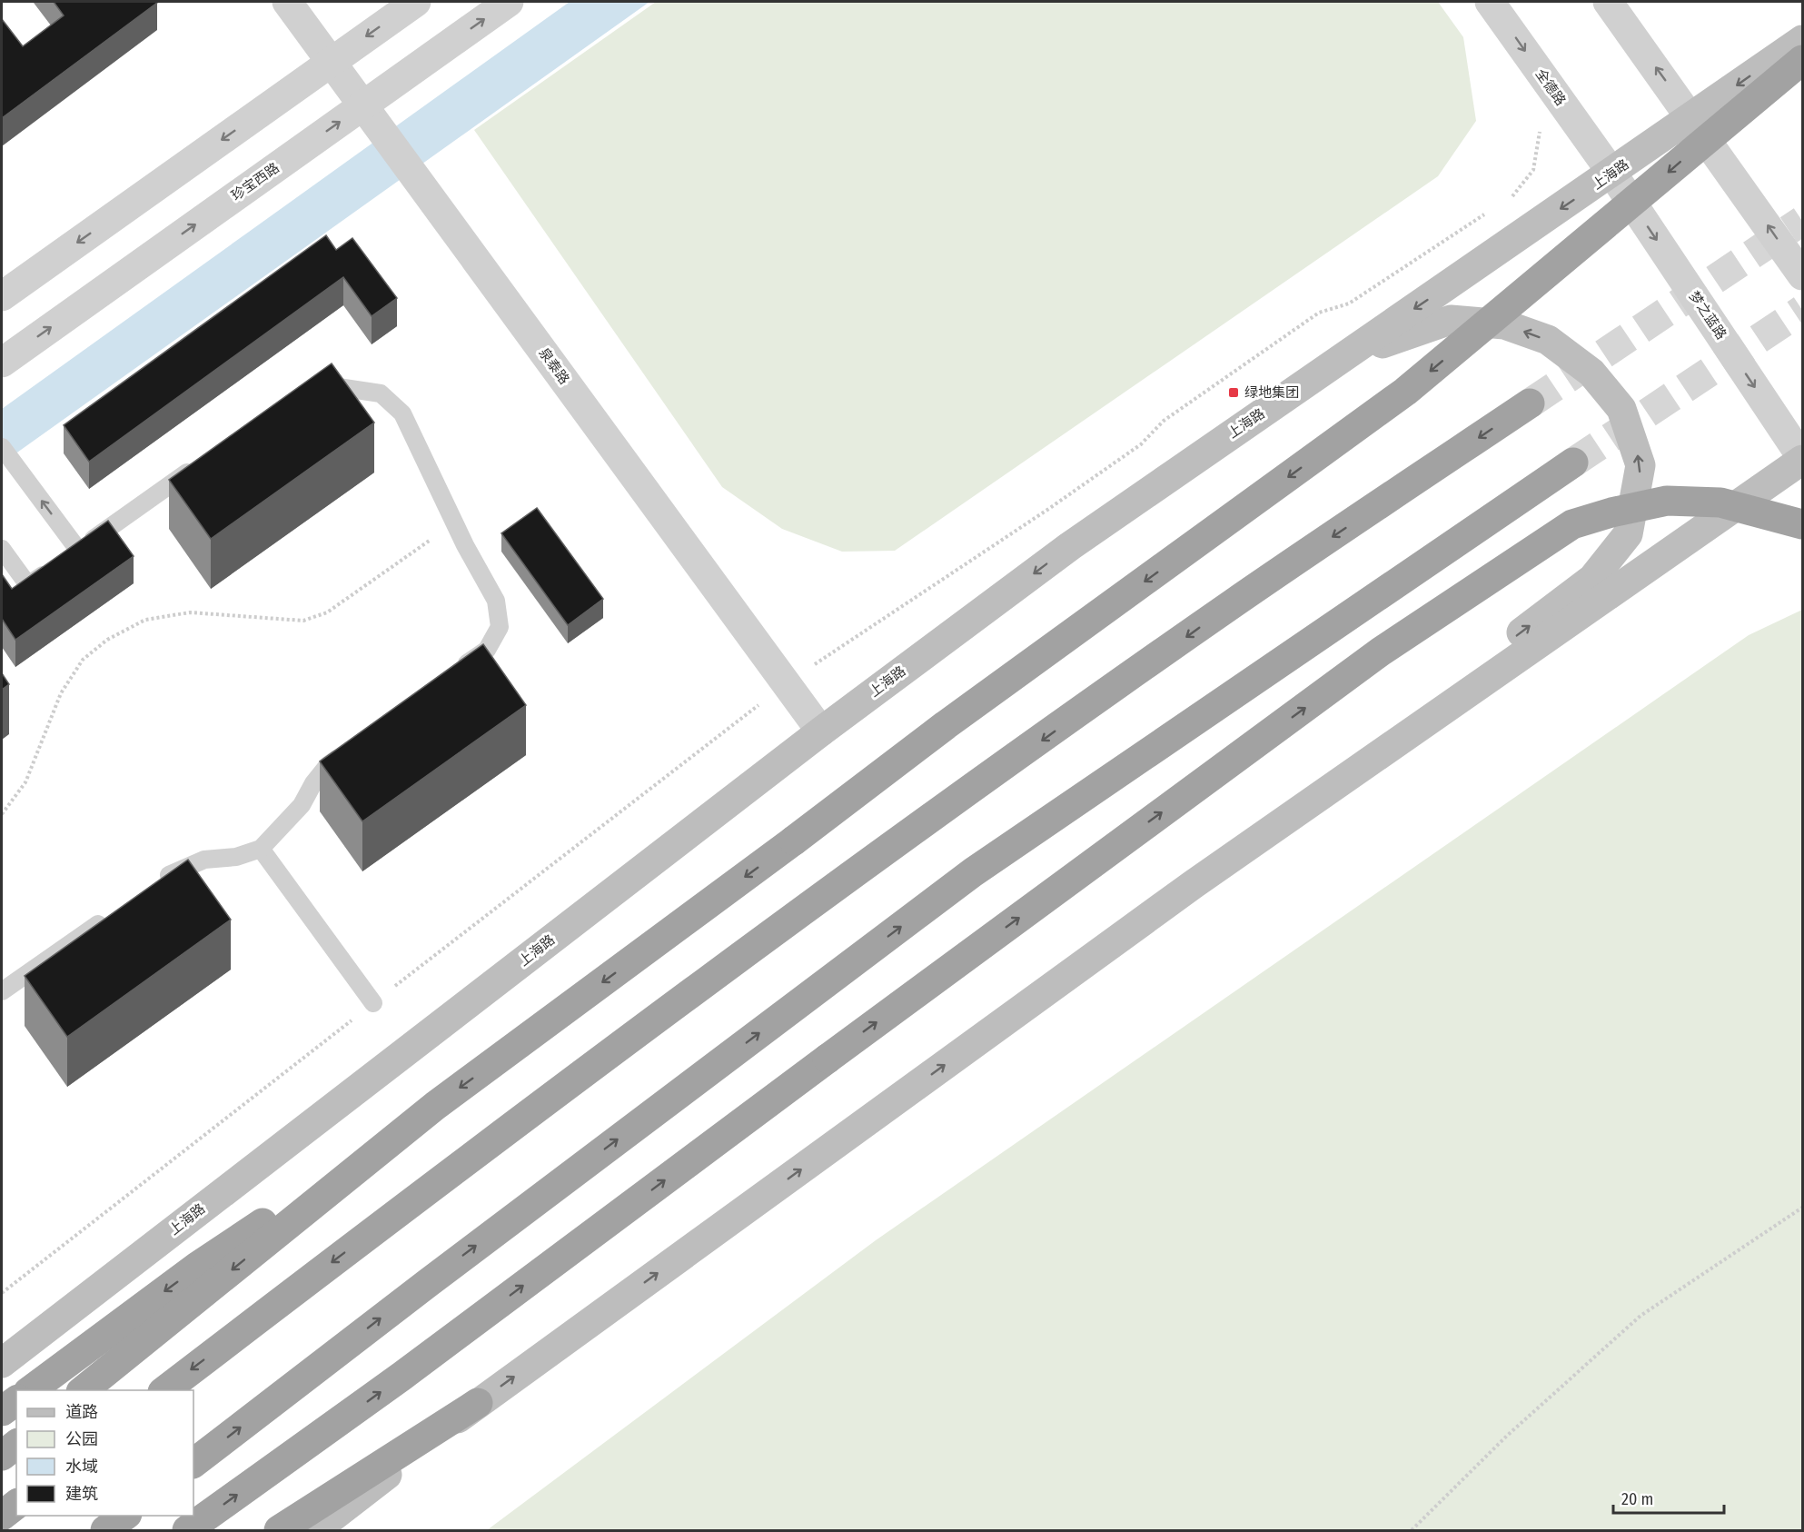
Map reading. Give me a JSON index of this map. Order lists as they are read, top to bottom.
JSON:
{
  "streets": {
    "main road": ["上海路"],
    "street": [
      "全德路",
      "珍宝西路",
      "梦之蓝路",
      "泉泰路"
    ]
  },
  "crossings": [
    ["全德路", "上海路"],
    ["全德路", "梦之蓝路"],
    ["上海路", "梦之蓝路"],
    ["上海路", "泉泰路"],
    ["珍宝西路", "泉泰路"]
  ],
  "one_way": ["上海路"],
  "places": {
    "transit": ["绿地集团"]
  },
  "legend": [
    "道路",
    "公园",
    "水域",
    "建筑"
  ],
  "scale_bar": "20 m"
}
